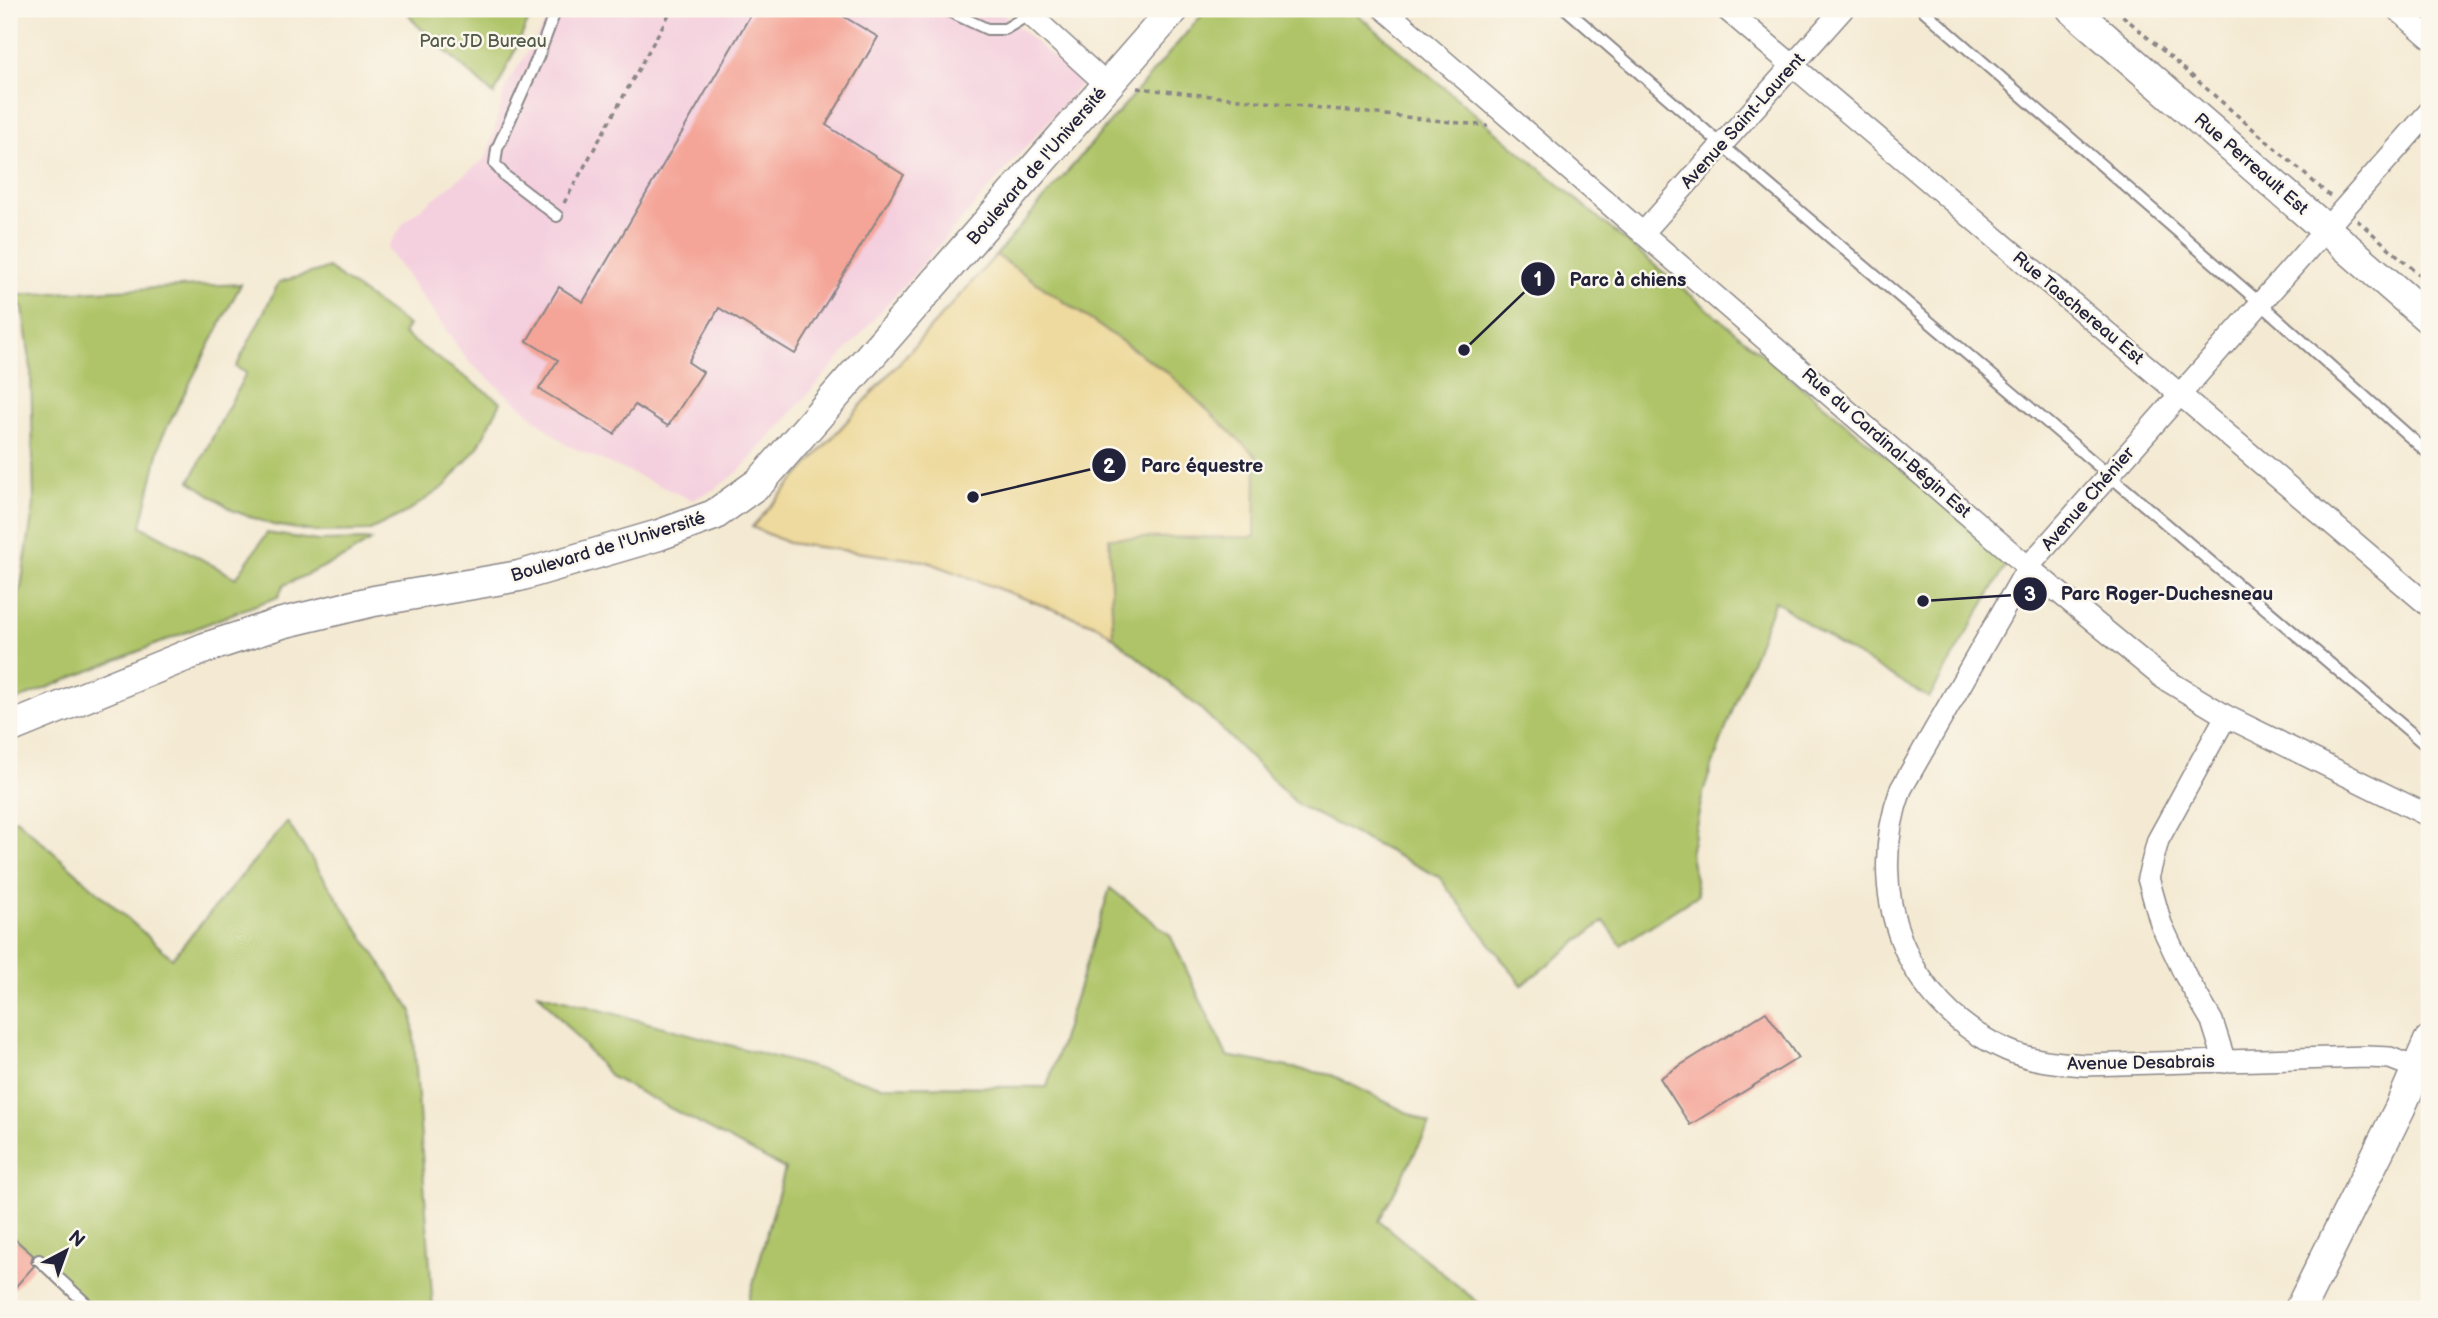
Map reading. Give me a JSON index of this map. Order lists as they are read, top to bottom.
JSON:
{
  "streets": {
    "street": [
      "Avenue Saint-Laurent",
      "Rue Perreault Est",
      "Boulevard de l'Université",
      "Rue Taschereau Est",
      "Rue du Cardinal-Bégin Est",
      "Avenue Chénier",
      "Avenue Desabrais"
    ]
  },
  "crossings": [
    ["Avenue Saint-Laurent", "Rue Taschereau Est"],
    ["Avenue Saint-Laurent", "Rue du Cardinal-Bégin Est"],
    ["Rue Perreault Est", "Avenue Chénier"],
    ["Rue Taschereau Est", "Avenue Chénier"],
    ["Rue du Cardinal-Bégin Est", "Avenue Chénier"],
    ["Avenue Chénier", "Avenue Desabrais"]
  ],
  "parks": ["Parc JD Bureau"],
  "places": ["Parc à chiens", "Parc équestre", "Parc Roger-Duchesneau"],
  "north": "top right"
}
